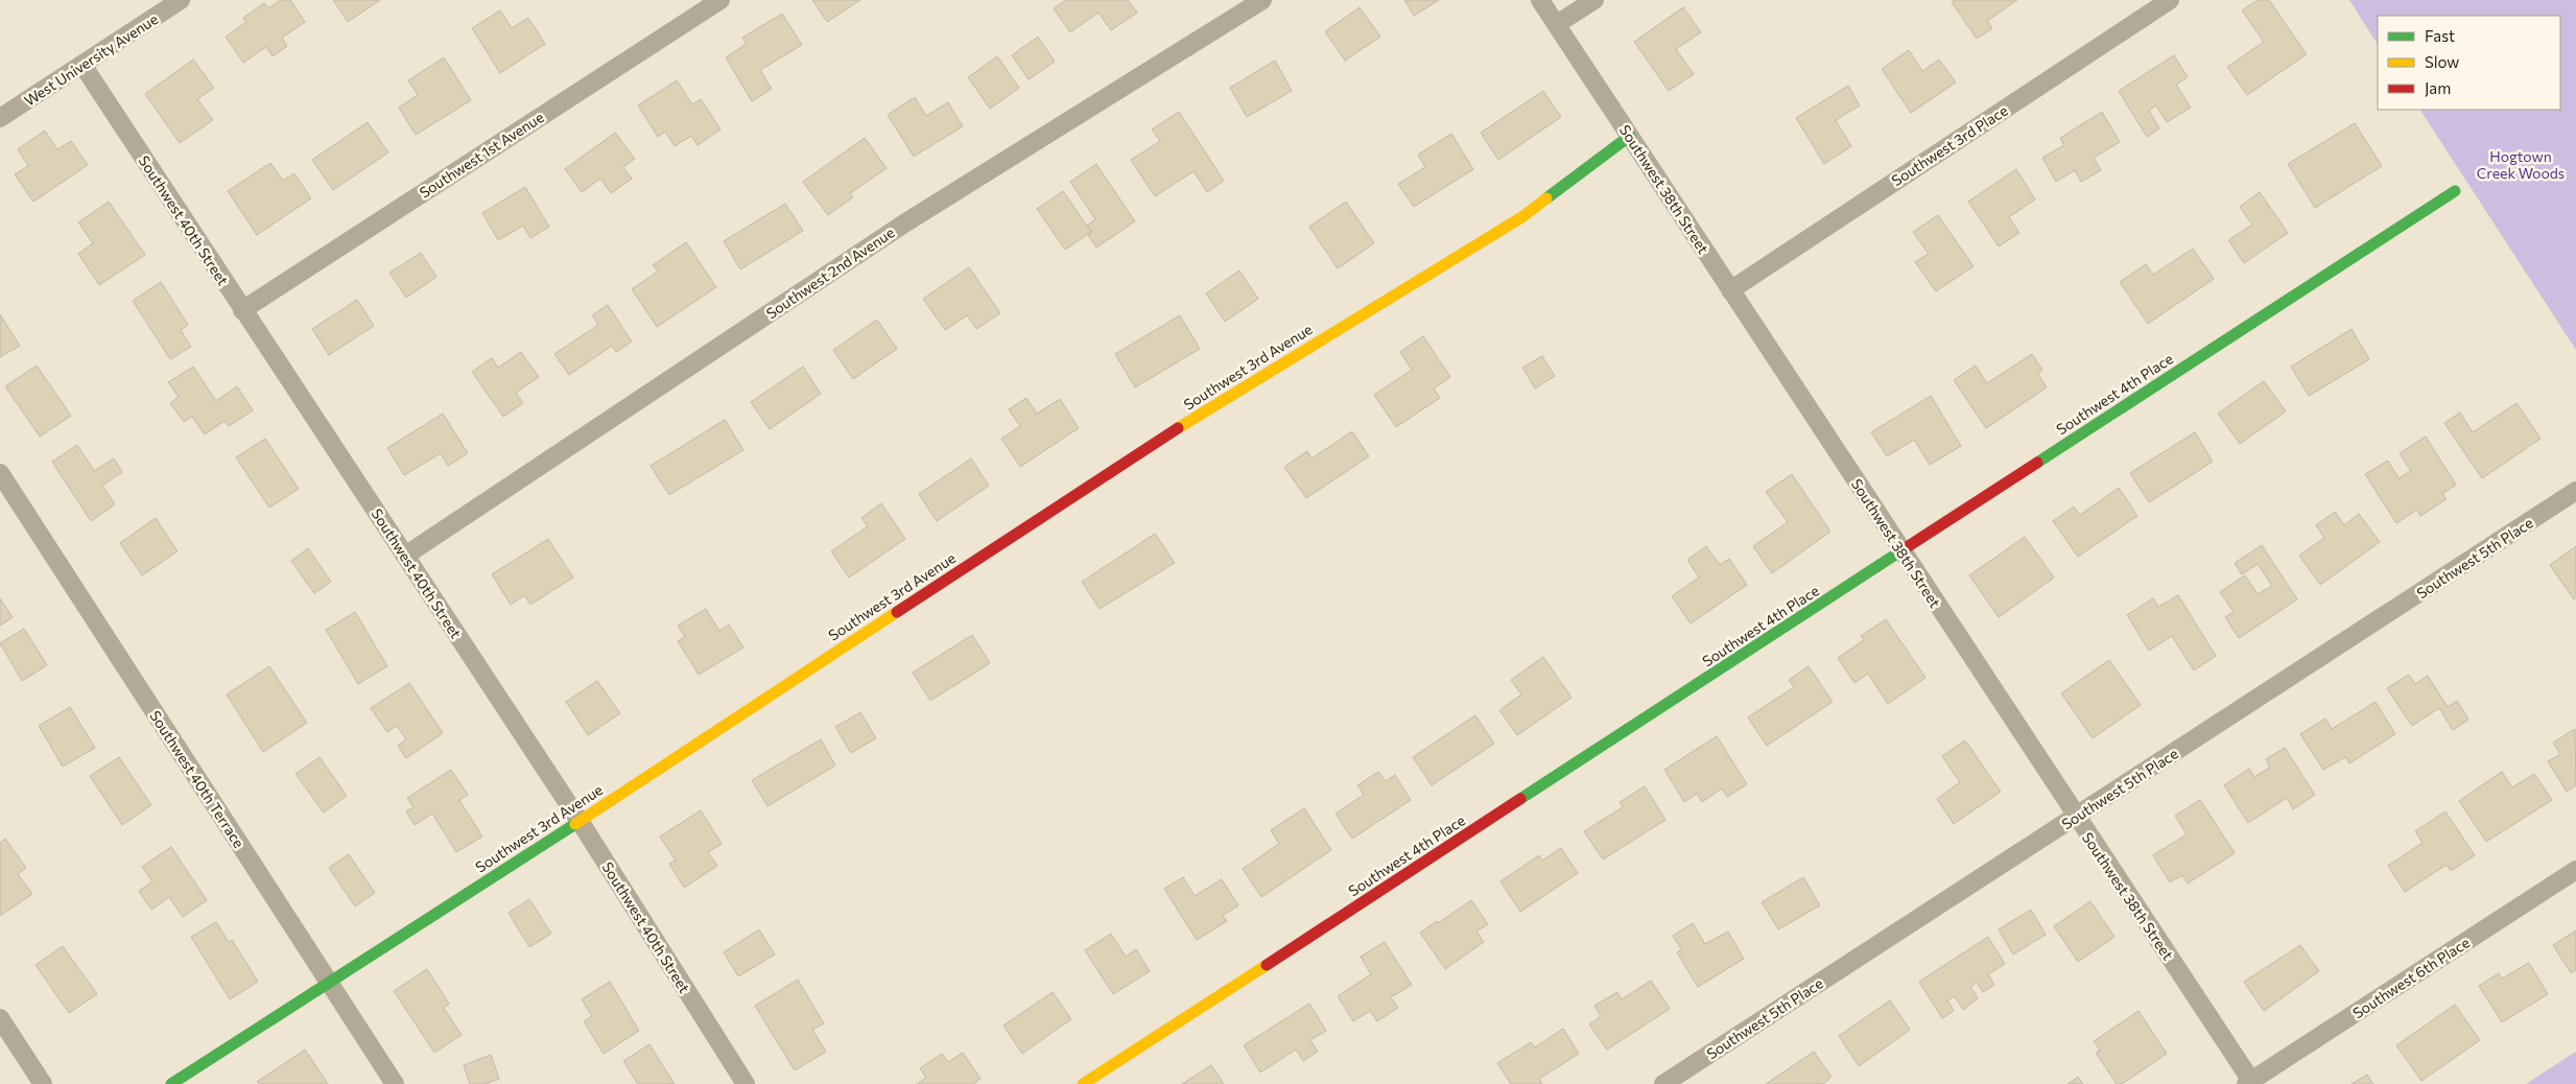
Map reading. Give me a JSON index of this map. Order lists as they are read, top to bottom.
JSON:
{
  "streets": {
    "street": [
      "West University Avenue",
      "Southwest 3rd Place",
      "Southwest 1st Avenue",
      "Southwest 38th Street",
      "Southwest 40th Street",
      "Southwest 2nd Avenue",
      "Southwest 3rd Avenue",
      "Southwest 4th Place",
      "Southwest 5th Place",
      "Southwest 40th Terrace",
      "Southwest 6th Place"
    ]
  },
  "crossings": [
    ["West University Avenue", "Southwest 40th Street"],
    ["Southwest 3rd Place", "Southwest 38th Street"],
    ["Southwest 1st Avenue", "Southwest 40th Street"],
    ["Southwest 38th Street", "Southwest 3rd Avenue"],
    ["Southwest 38th Street", "Southwest 4th Place"],
    ["Southwest 38th Street", "Southwest 5th Place"],
    ["Southwest 38th Street", "Southwest 6th Place"],
    ["Southwest 40th Street", "Southwest 2nd Avenue"],
    ["Southwest 40th Street", "Southwest 3rd Avenue"],
    ["Southwest 3rd Avenue", "Southwest 40th Terrace"]
  ],
  "parks": ["Hogtown Creek Woods"],
  "legend": ["Fast", "Slow", "Jam"]
}
